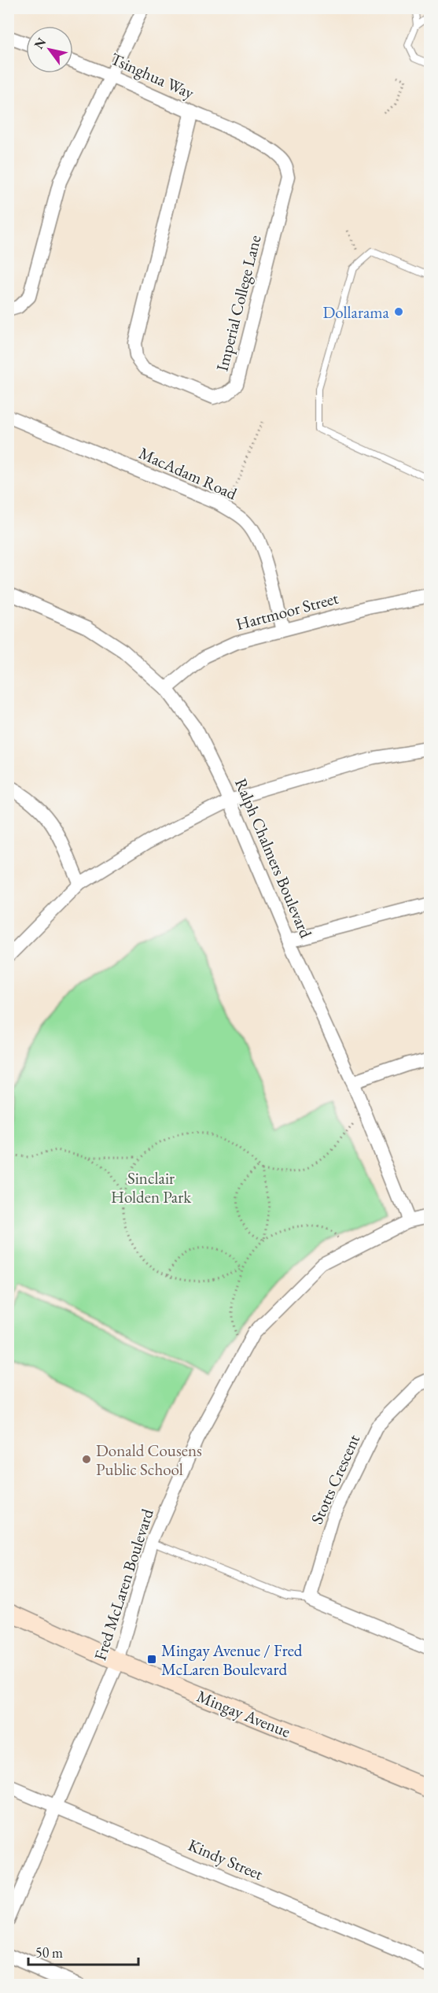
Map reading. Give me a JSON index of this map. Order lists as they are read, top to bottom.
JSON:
{
  "streets": {
    "street": [
      "Tsinghua Way",
      "Imperial College Lane",
      "MacAdam Road",
      "Hartmoor Street",
      "Ralph Chalmers Boulevard",
      "Stotts Crescent",
      "Fred McLaren Boulevard",
      "Mingay Avenue",
      "Kindy Street"
    ]
  },
  "crossings": [
    ["Tsinghua Way", "Imperial College Lane"],
    ["MacAdam Road", "Hartmoor Street"],
    ["Hartmoor Street", "Ralph Chalmers Boulevard"],
    ["Ralph Chalmers Boulevard", "Fred McLaren Boulevard"],
    ["Fred McLaren Boulevard", "Mingay Avenue"],
    ["Fred McLaren Boulevard", "Kindy Street"]
  ],
  "parks": ["Sinclair Holden Park"],
  "places": {
    "other": ["Dollarama", "Donald Cousens Public School"],
    "transit": ["Mingay Avenue / Fred McLaren Boulevard"]
  },
  "scale_bar": "50 m",
  "north": "top left"
}
